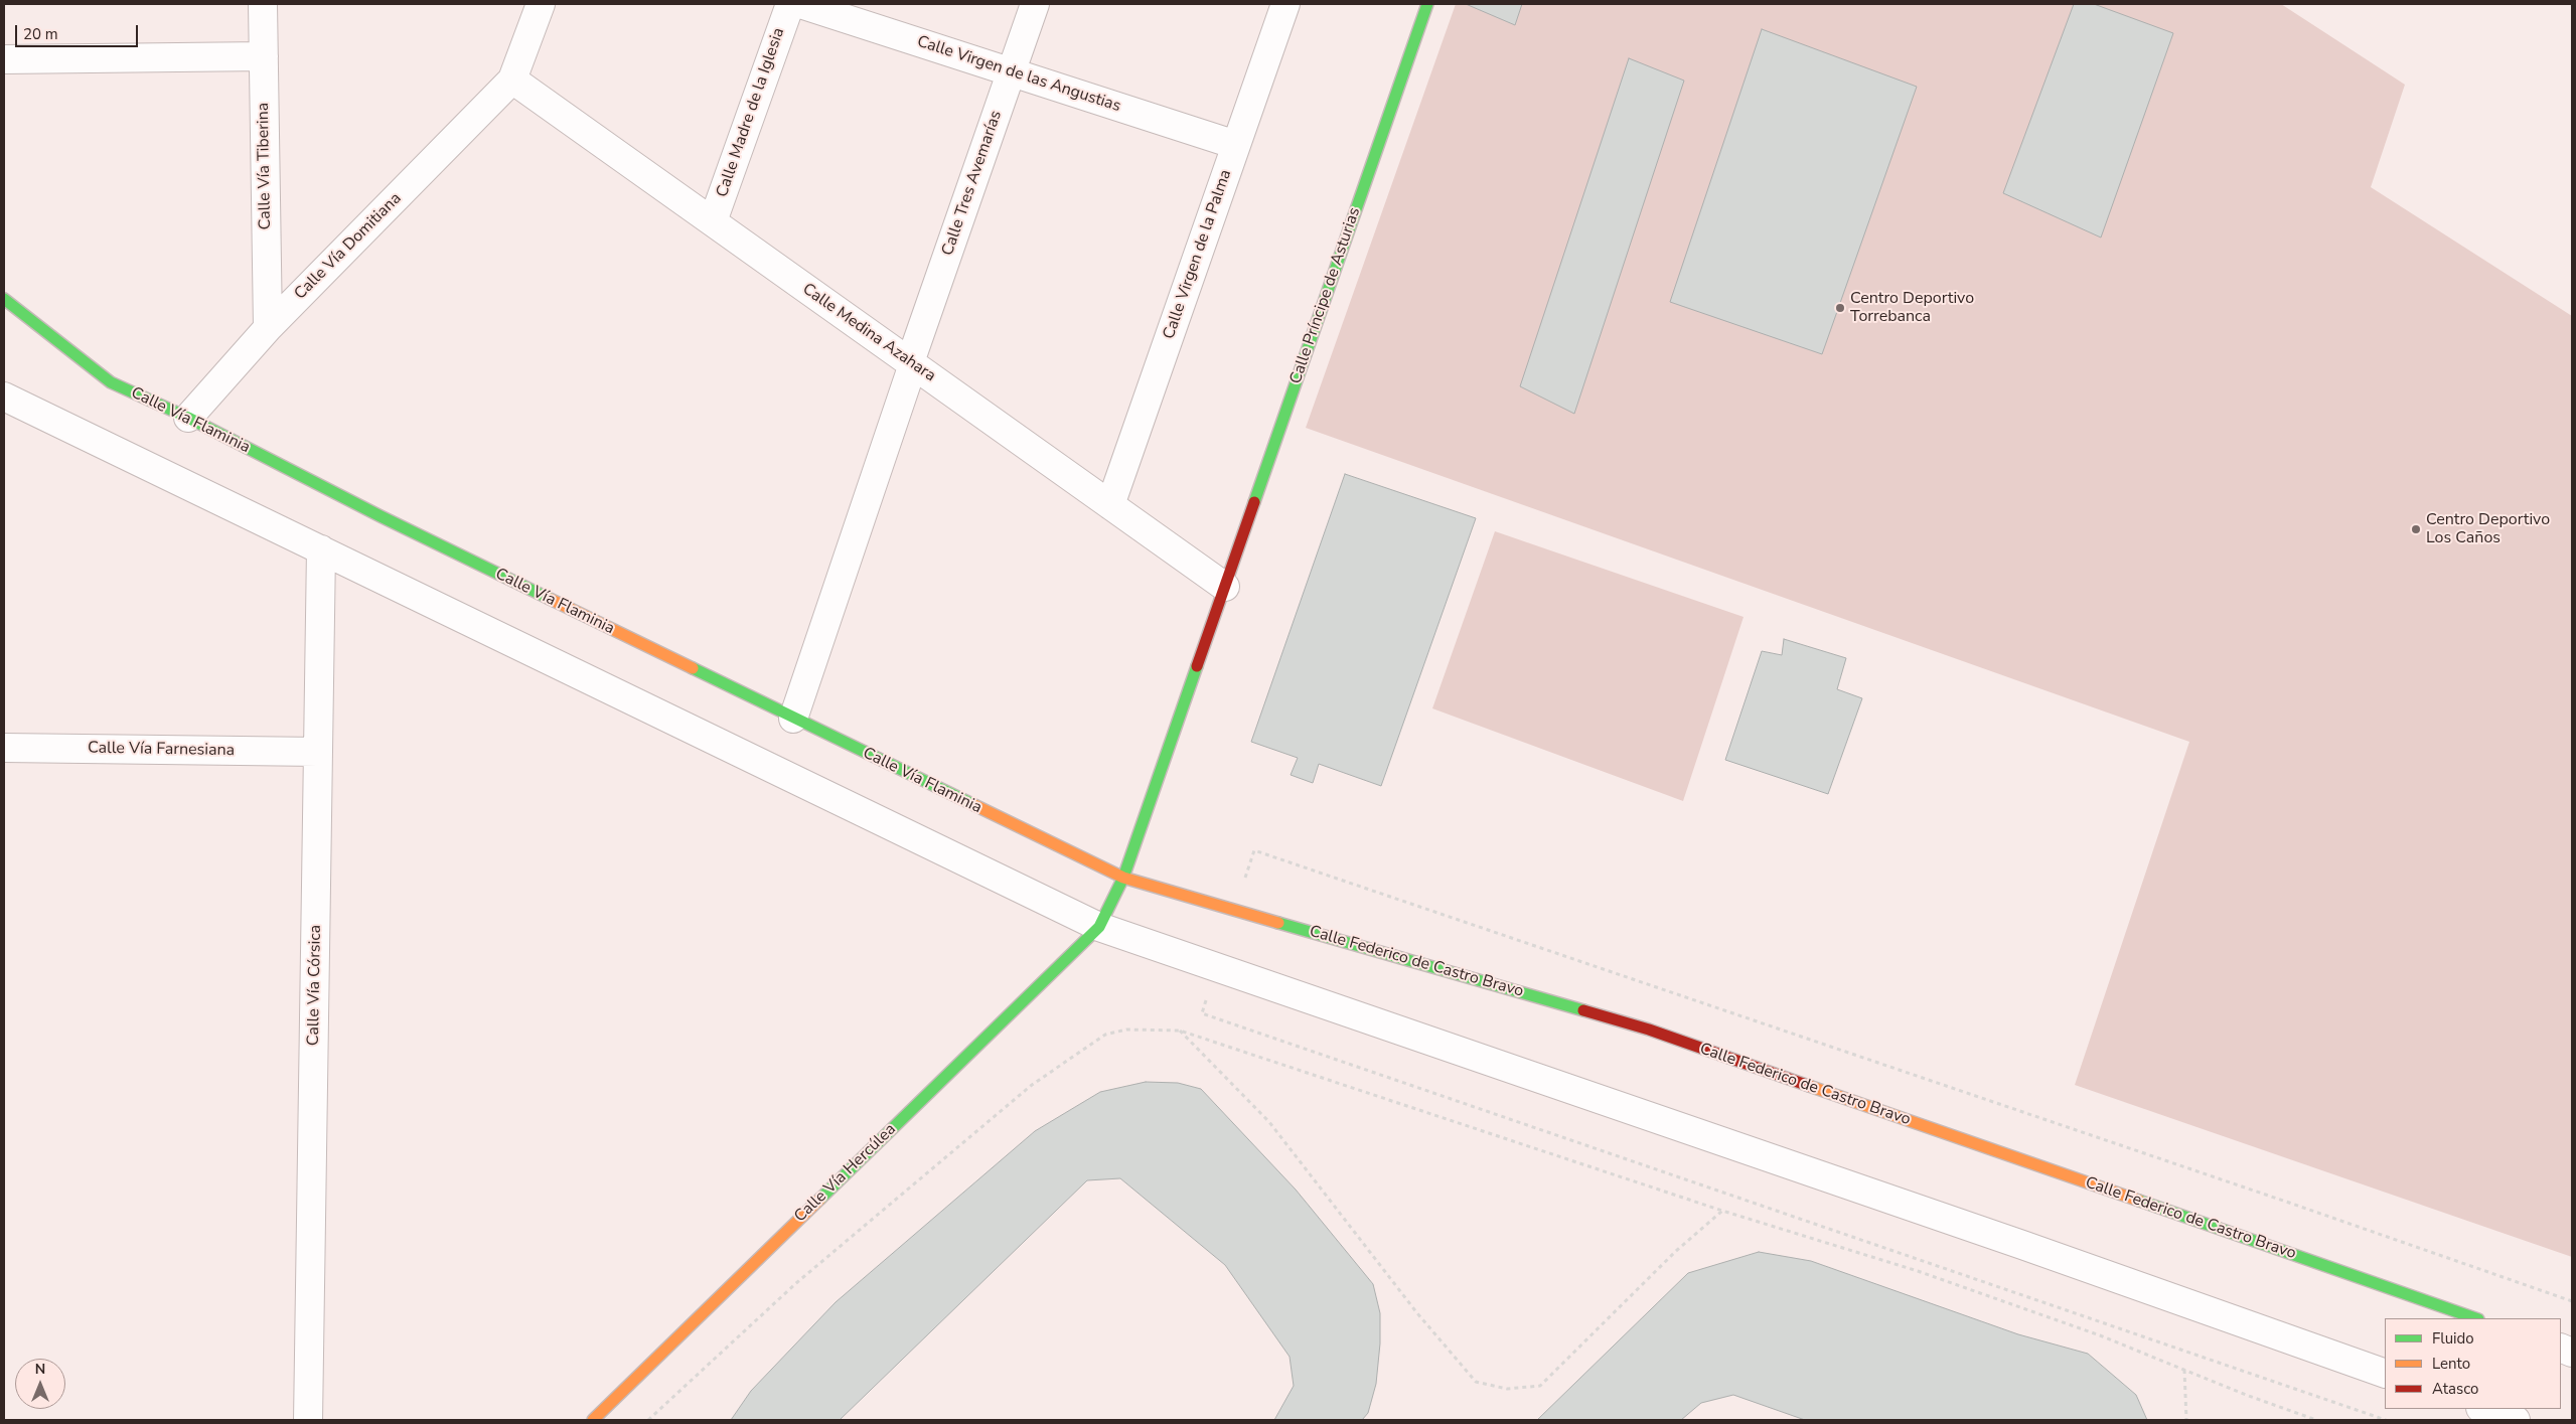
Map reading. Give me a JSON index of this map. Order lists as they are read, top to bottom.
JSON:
{
  "streets": {
    "street": [
      "Calle Virgen de las Angustias",
      "Calle Madre de la Iglesia",
      "Calle Vía Tiberina",
      "Calle Tres Avemarías",
      "Calle Vía Domitiana",
      "Calle Virgen de la Palma",
      "Calle Príncipe de Asturias",
      "Calle Medina Azahara",
      "Calle Vía Flaminia",
      "Calle Vía Farnesiana",
      "Calle Federico de Castro Bravo",
      "Calle Vía Córsica",
      "Calle Vía Hercúlea"
    ]
  },
  "crossings": [
    ["Calle Virgen de las Angustias", "Calle Tres Avemarías"],
    ["Calle Virgen de las Angustias", "Calle Virgen de la Palma"],
    ["Calle Madre de la Iglesia", "Calle Medina Azahara"],
    ["Calle Vía Tiberina", "Calle Vía Domitiana"],
    ["Calle Tres Avemarías", "Calle Medina Azahara"],
    ["Calle Tres Avemarías", "Calle Vía Flaminia"],
    ["Calle Vía Domitiana", "Calle Medina Azahara"],
    ["Calle Vía Domitiana", "Calle Vía Flaminia"],
    ["Calle Virgen de la Palma", "Calle Medina Azahara"],
    ["Calle Príncipe de Asturias", "Calle Medina Azahara"],
    ["Calle Príncipe de Asturias", "Calle Vía Flaminia"],
    ["Calle Príncipe de Asturias", "Calle Federico de Castro Bravo"],
    ["Calle Príncipe de Asturias", "Calle Vía Hercúlea"],
    ["Calle Vía Flaminia", "Calle Federico de Castro Bravo"],
    ["Calle Vía Flaminia", "Calle Vía Hercúlea"],
    ["Calle Vía Farnesiana", "Calle Vía Córsica"],
    ["Calle Federico de Castro Bravo", "Calle Vía Hercúlea"]
  ],
  "places": ["Centro Deportivo Torrebanca", "Centro Deportivo Los Caños"],
  "legend": ["Fluido", "Lento", "Atasco"],
  "scale_bar": "20 m",
  "north": "top"
}
